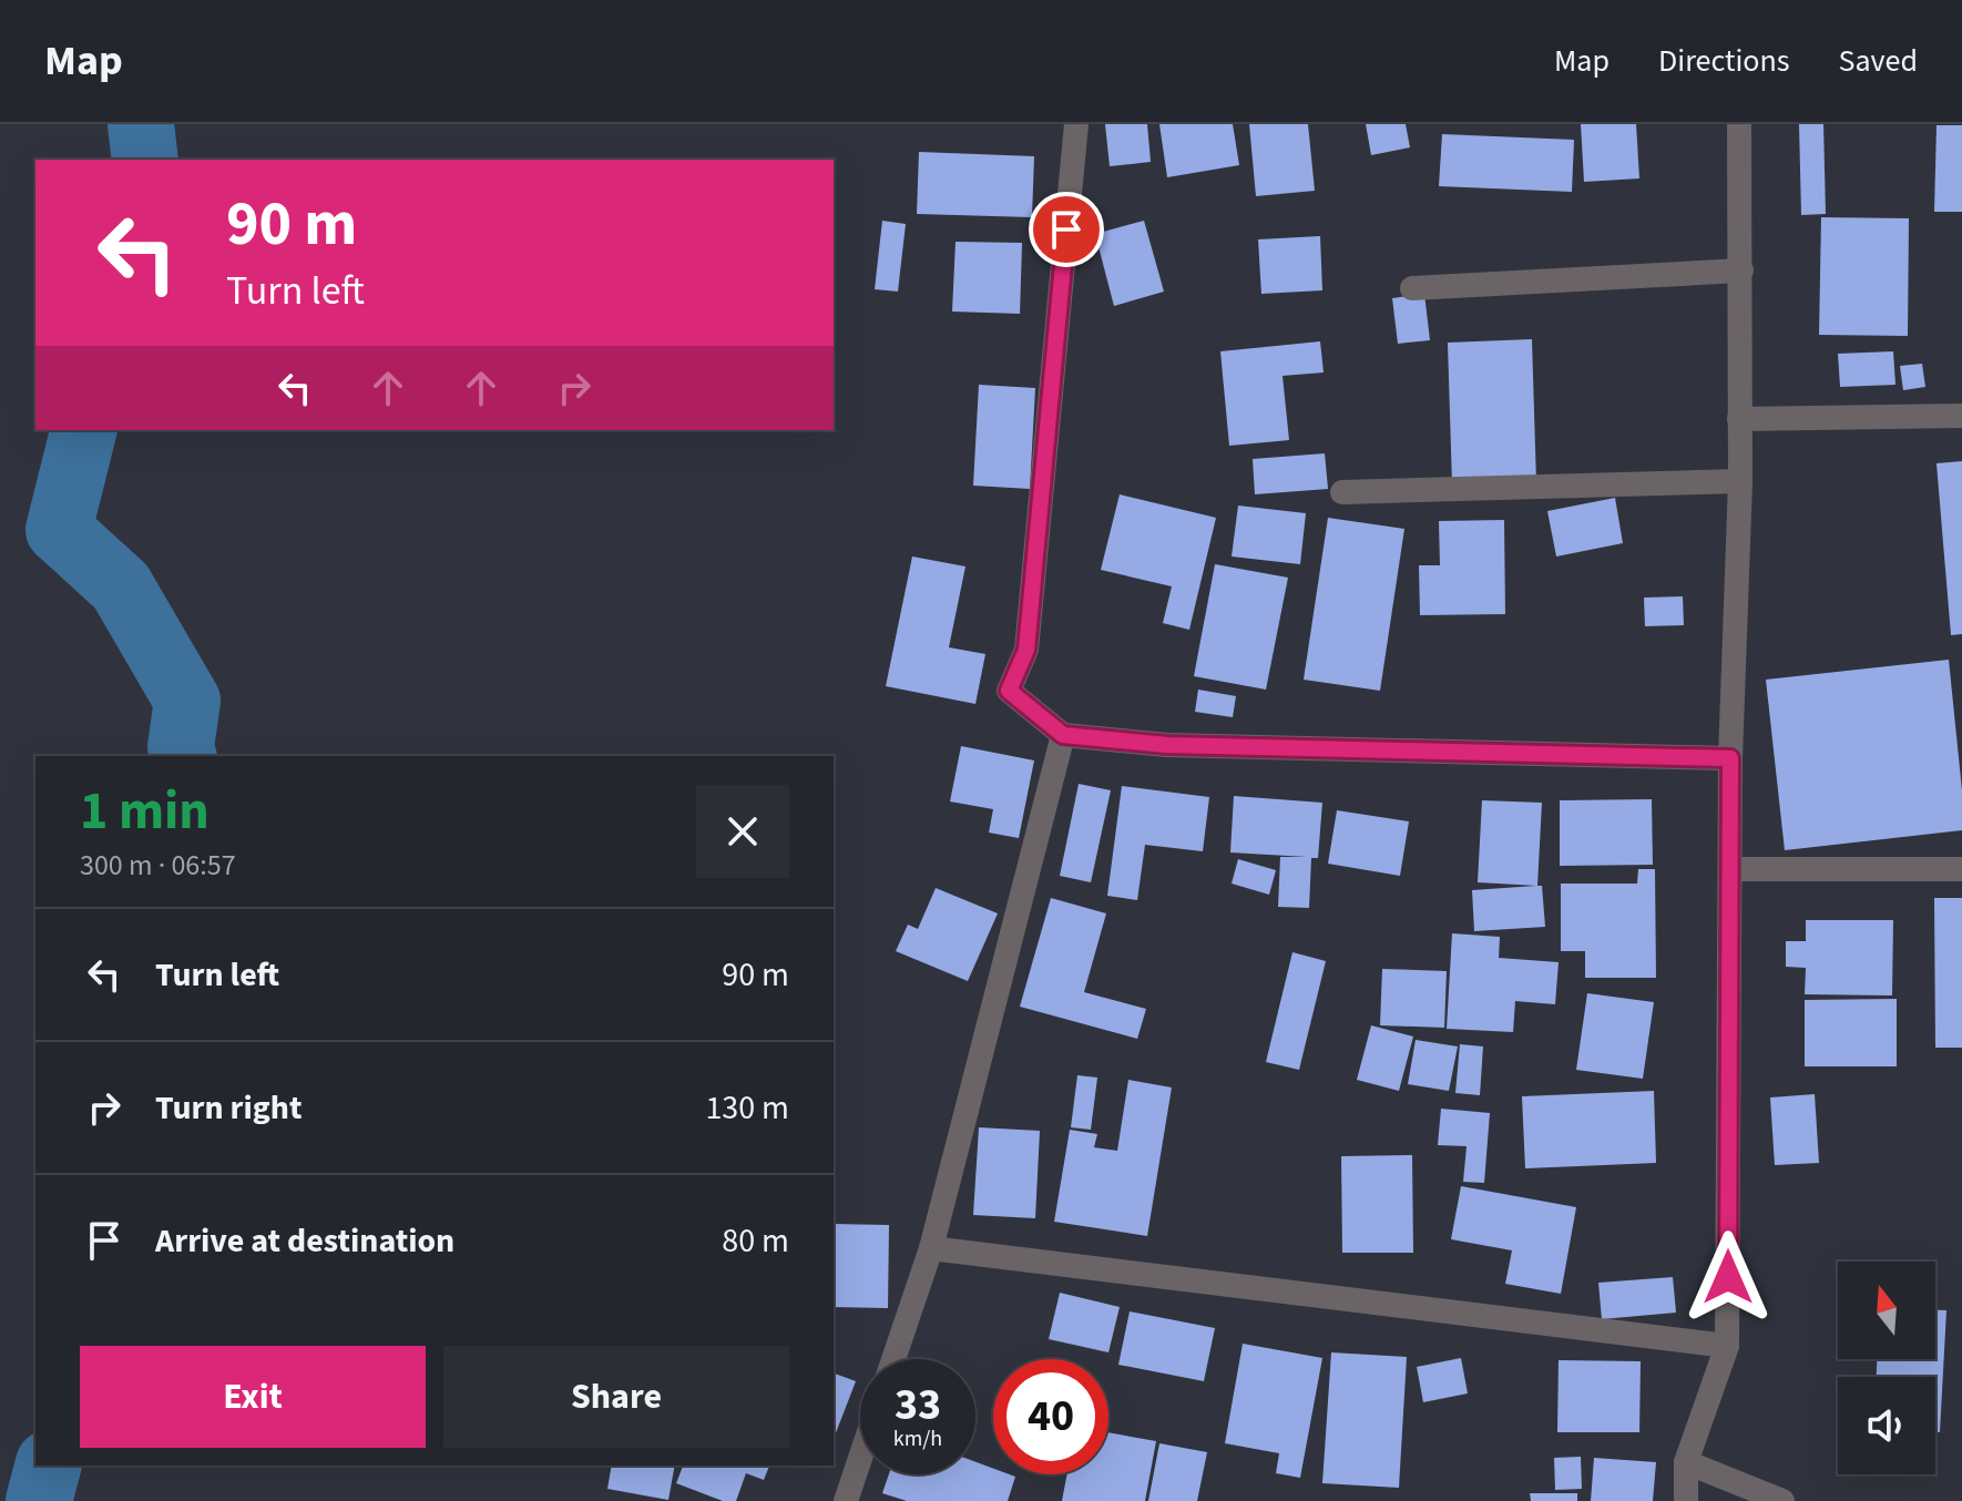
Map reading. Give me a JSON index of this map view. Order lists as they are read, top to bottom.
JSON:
{
  "north": "top",
  "page": {
    "header": "Map",
    "nav": ["Map", "Directions", "Saved"],
    "turn": ["90 m", "Turn left"],
    "heading": ["1 min", "300 m · 06:57"],
    "list": [
      {
        "name": "Turn left",
        "value": "90 m"
      },
      {
        "name": "Turn right",
        "value": "130 m"
      },
      {
        "name": "Arrive at destination",
        "value": "80 m"
      }
    ],
    "buttons": ["Exit", "Share"],
    "speed": "33 km/h",
    "limit": "40"
  }
}
